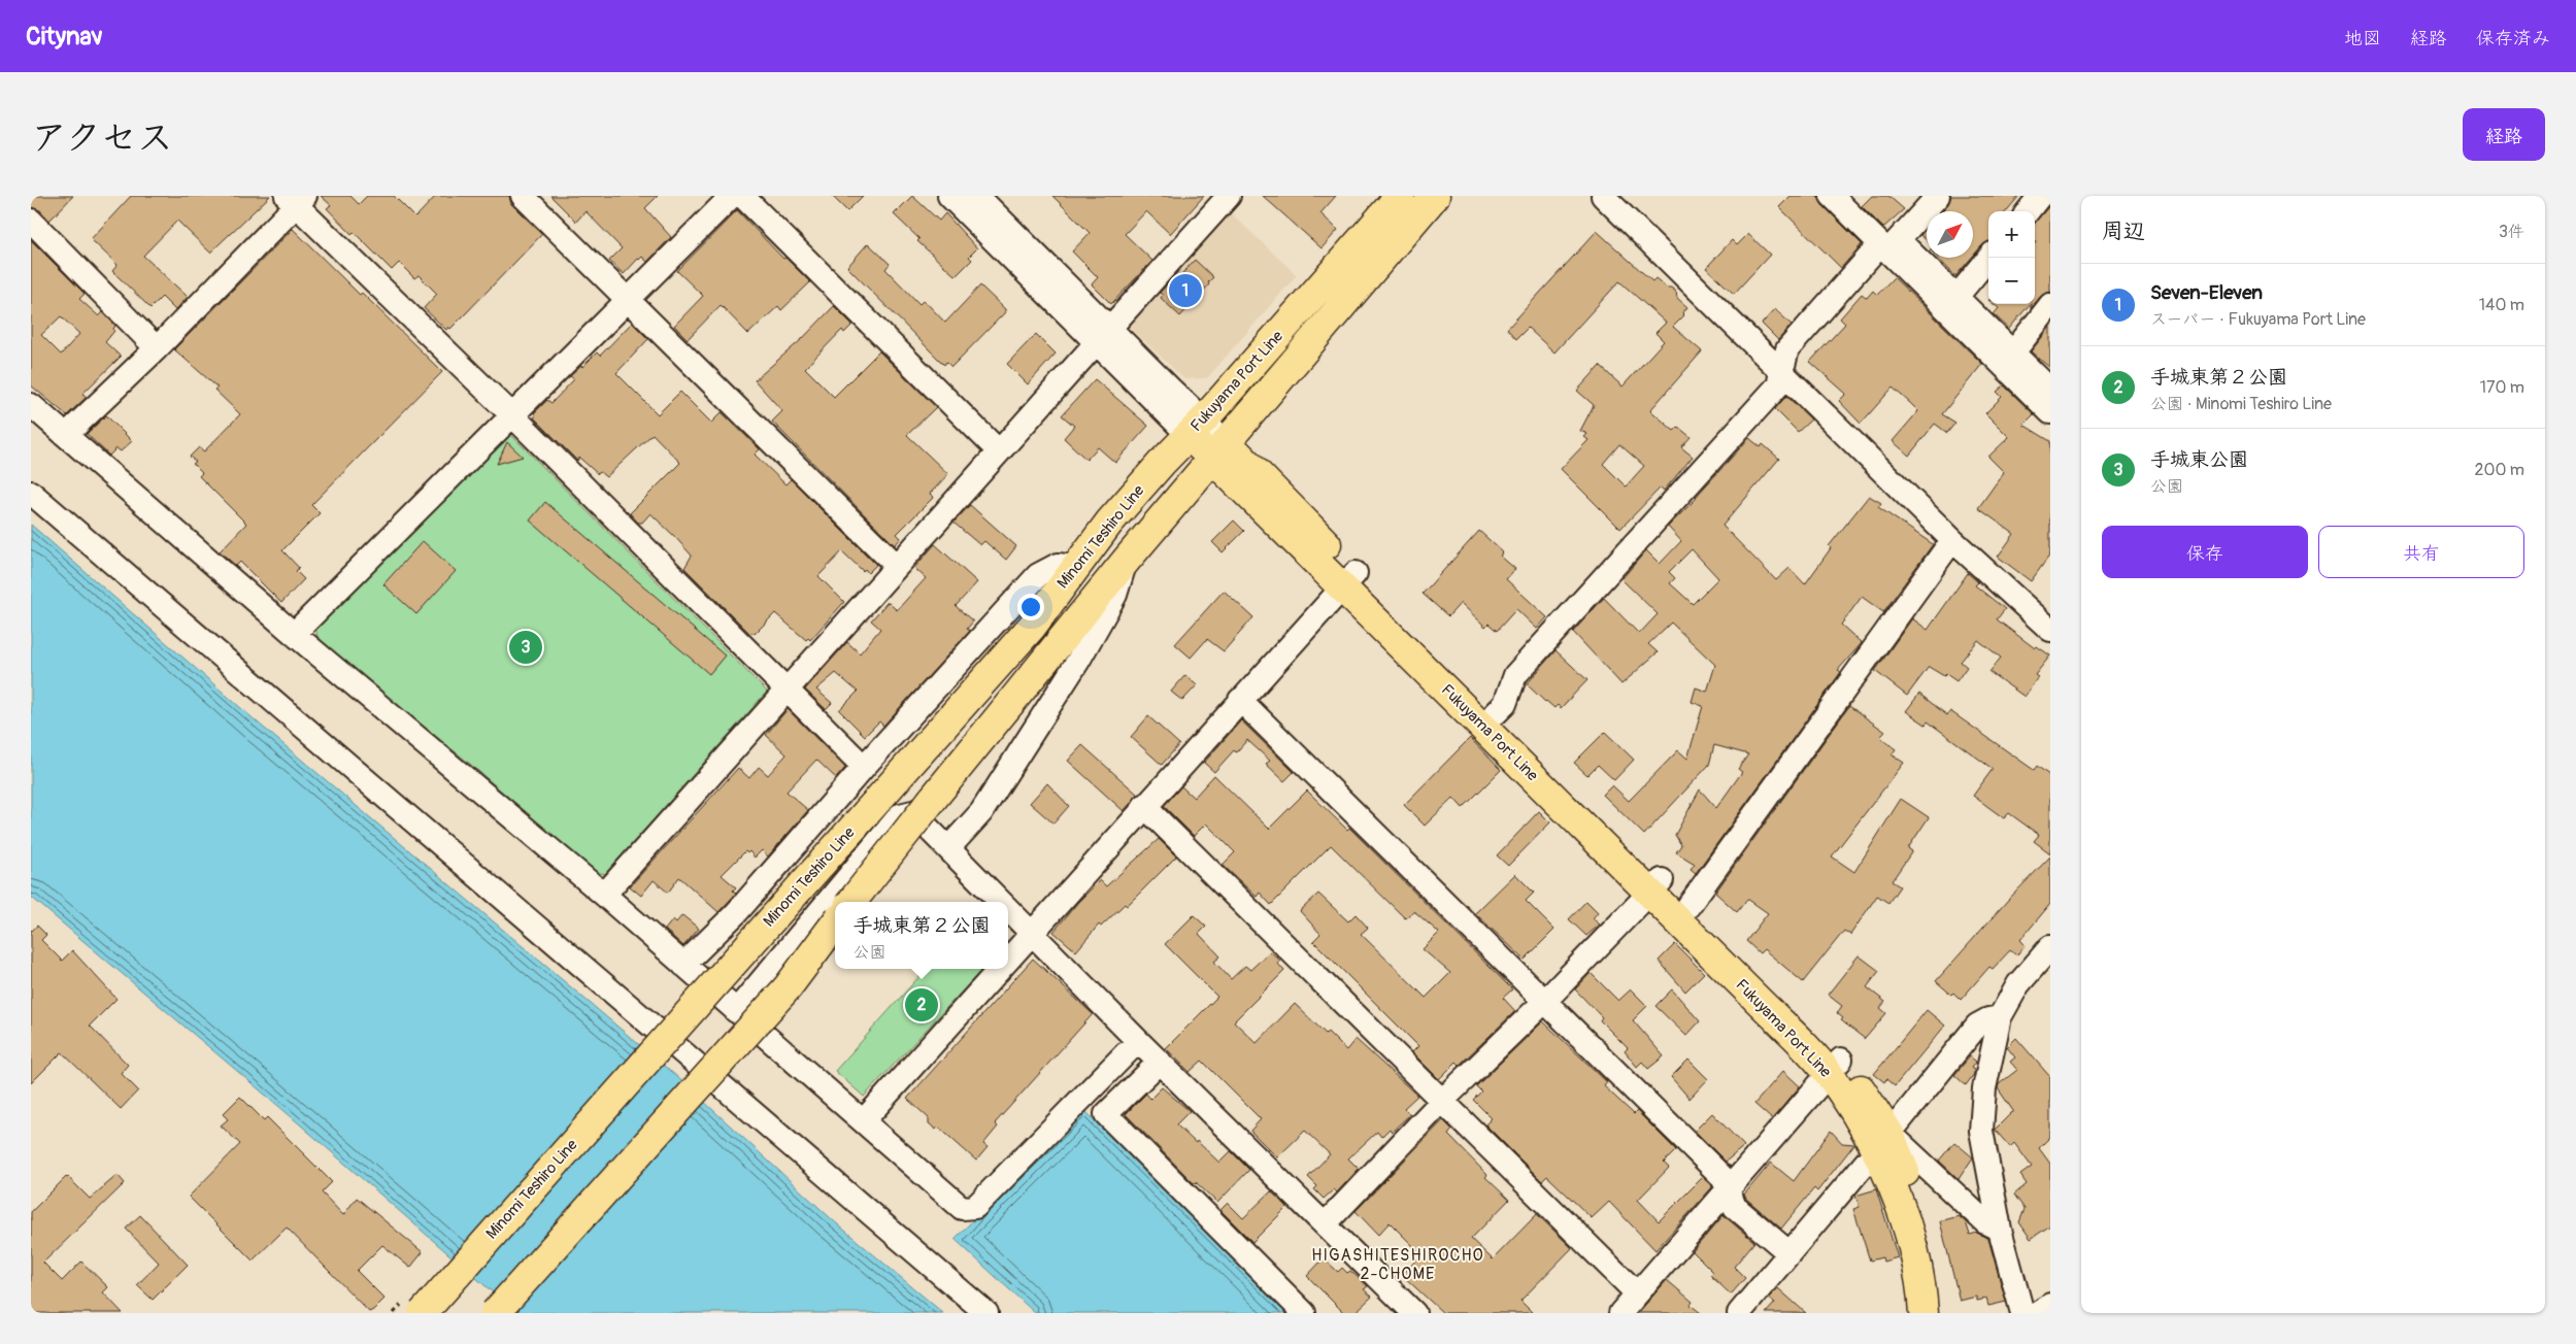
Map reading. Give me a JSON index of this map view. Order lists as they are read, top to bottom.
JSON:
{
  "streets": {
    "main road": ["Fukuyama Port Line", "Minomi Teshiro Line"]
  },
  "crossings": [
    ["Fukuyama Port Line", "Minomi Teshiro Line"]
  ],
  "districts": ["HIGASHITESHIROCHO 2-CHOME"],
  "north": "top right",
  "page": {
    "header": "Citynav",
    "nav": ["地図", "経路", "保存済み"],
    "title": "アクセス",
    "buttons": [
      "経路",
      ["保存", "共有"]
    ],
    "heading": ["周辺", "3件"],
    "map_buttons": ["+", "−"],
    "list": [
      {
        "mark": "1",
        "name": "Seven-Eleven",
        "note": "スーパー · Fukuyama Port Line",
        "value": "140 m"
      },
      {
        "mark": "2",
        "name": "手城東第２公園",
        "note": "公園 · Minomi Teshiro Line",
        "value": "170 m"
      },
      {
        "mark": "3",
        "name": "手城東公園",
        "note": "公園",
        "value": "200 m"
      }
    ],
    "pins": ["1", "3", "2"],
    "popup": ["手城東第２公園", "公園"]
  }
}
